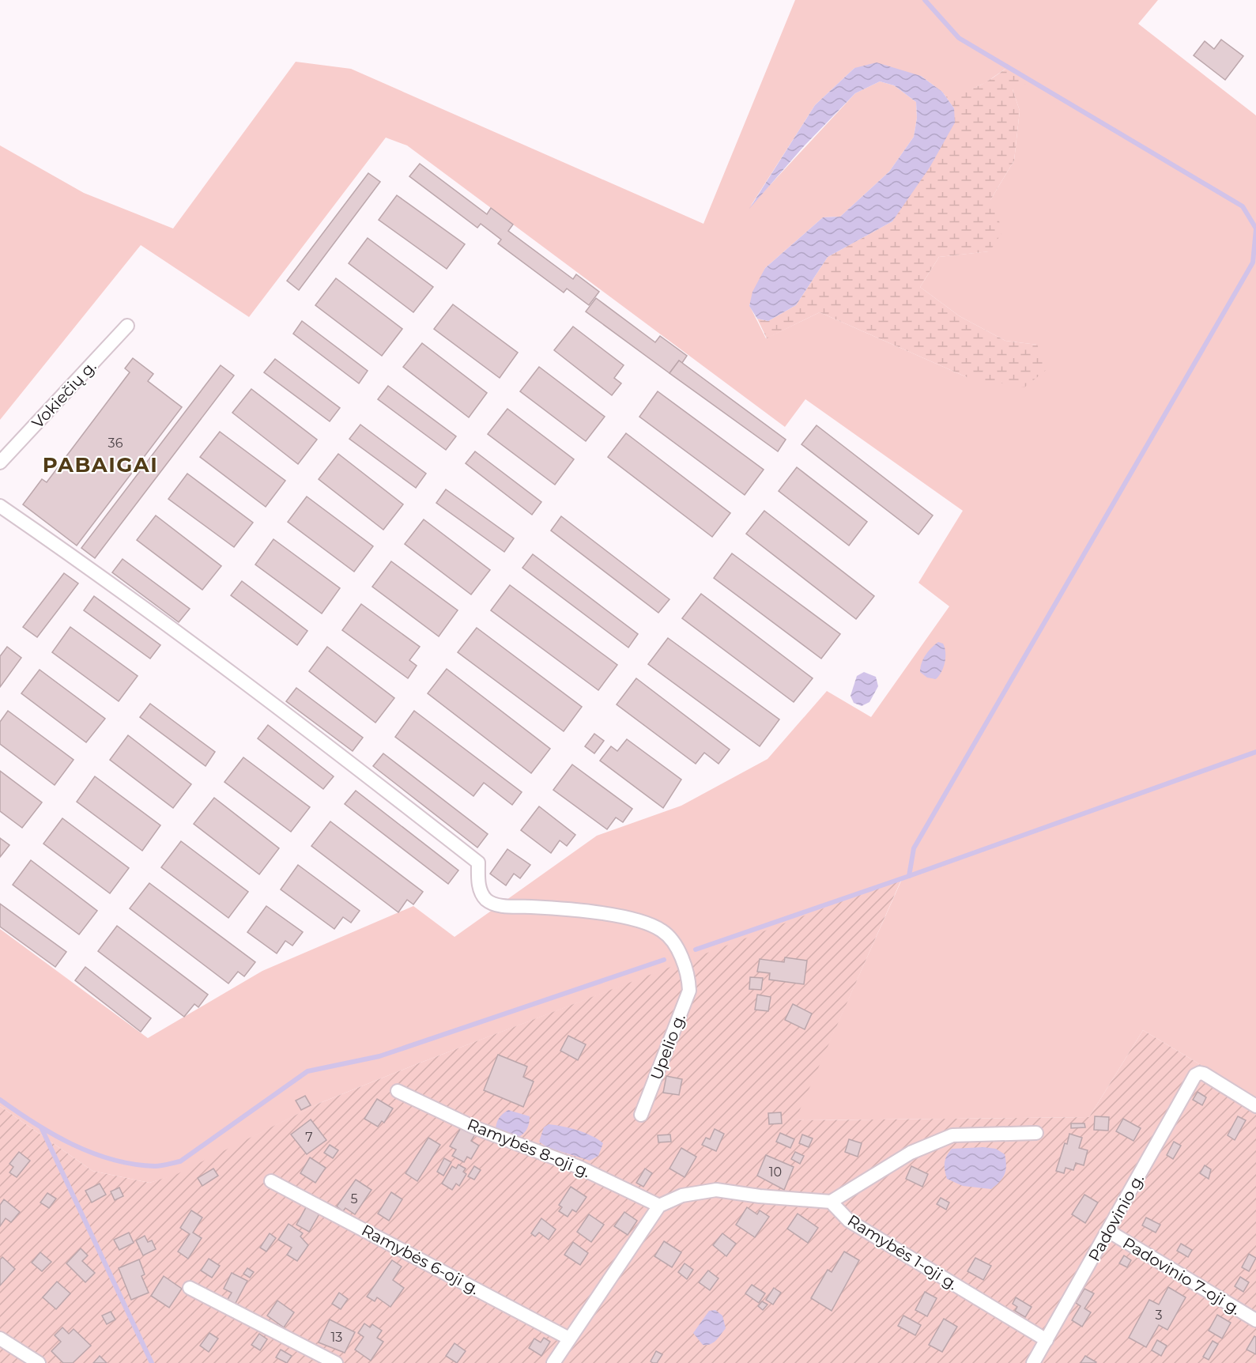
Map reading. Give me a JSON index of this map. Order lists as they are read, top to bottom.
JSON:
{
  "streets": {
    "street": [
      "Vokiečių g.",
      "Upelio g.",
      "Ramybės 8-oji g.",
      "Padovinio g.",
      "Ramybės 1-oji g.",
      "Ramybės 6-oji g.",
      "Padovinio 7-oji g."
    ]
  },
  "crossings": [
    ["Padovinio g.", "Ramybės 1-oji g."],
    ["Padovinio g.", "Padovinio 7-oji g."]
  ],
  "districts": ["PABAIGAI"],
  "house_numbers": [
    "36",
    "7",
    "10",
    "5",
    "3",
    "13"
  ]
}
